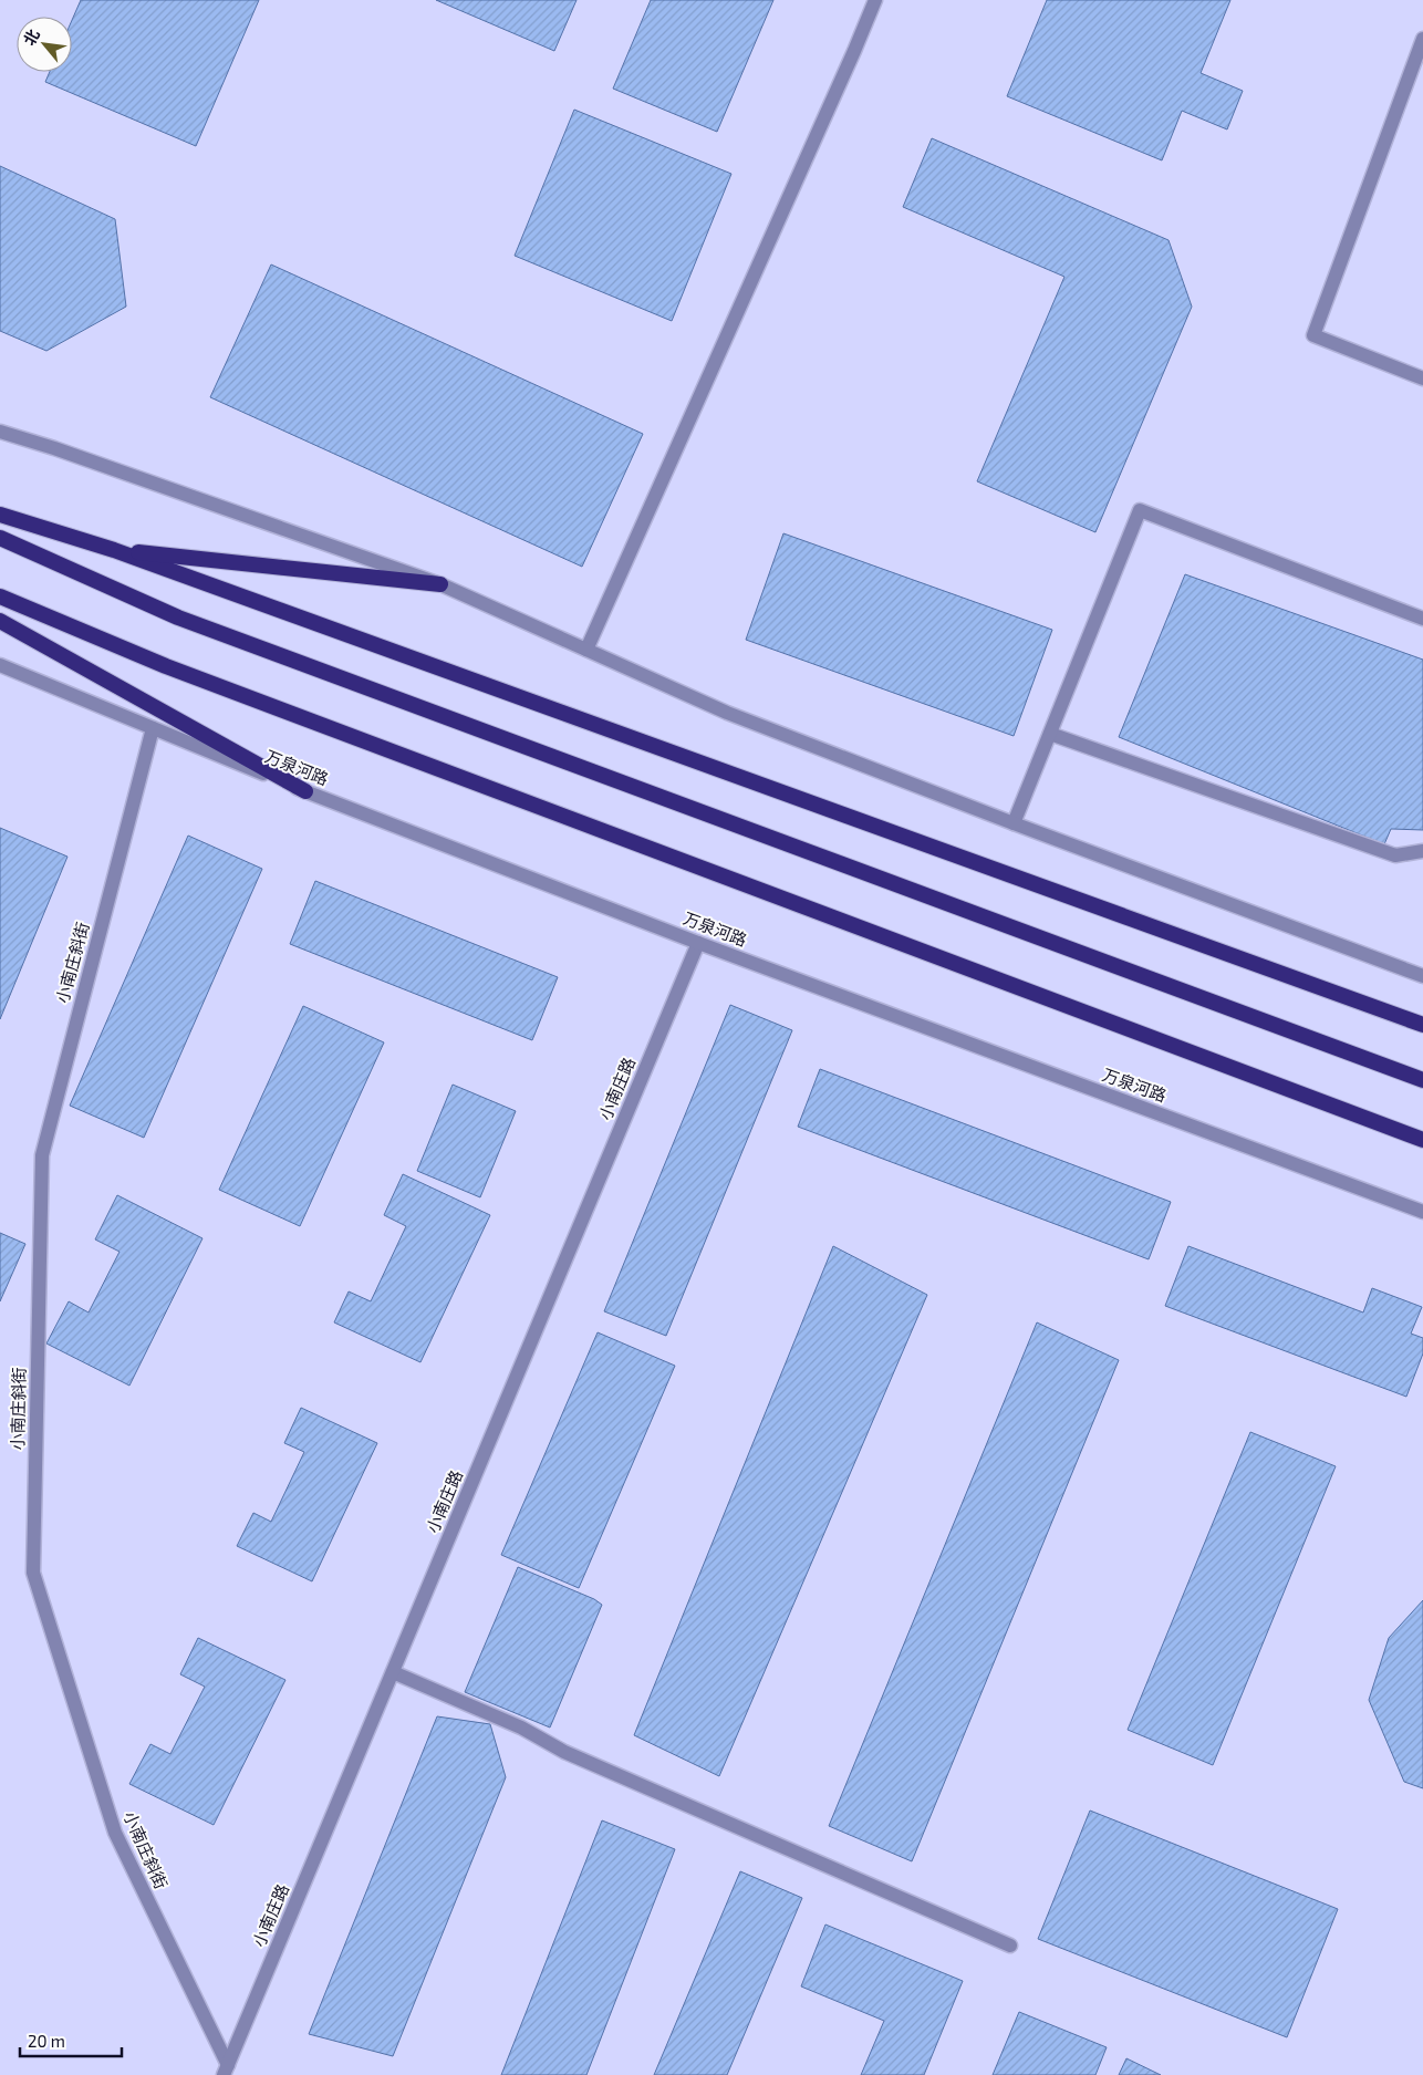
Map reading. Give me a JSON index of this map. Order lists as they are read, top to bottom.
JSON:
{
  "streets": {
    "street": ["万泉河路", "小南庄斜街", "小南庄路"]
  },
  "crossings": [
    ["万泉河路", "小南庄斜街"],
    ["万泉河路", "小南庄路"],
    ["小南庄斜街", "小南庄路"]
  ],
  "scale_bar": "20 m",
  "north": "top left"
}
